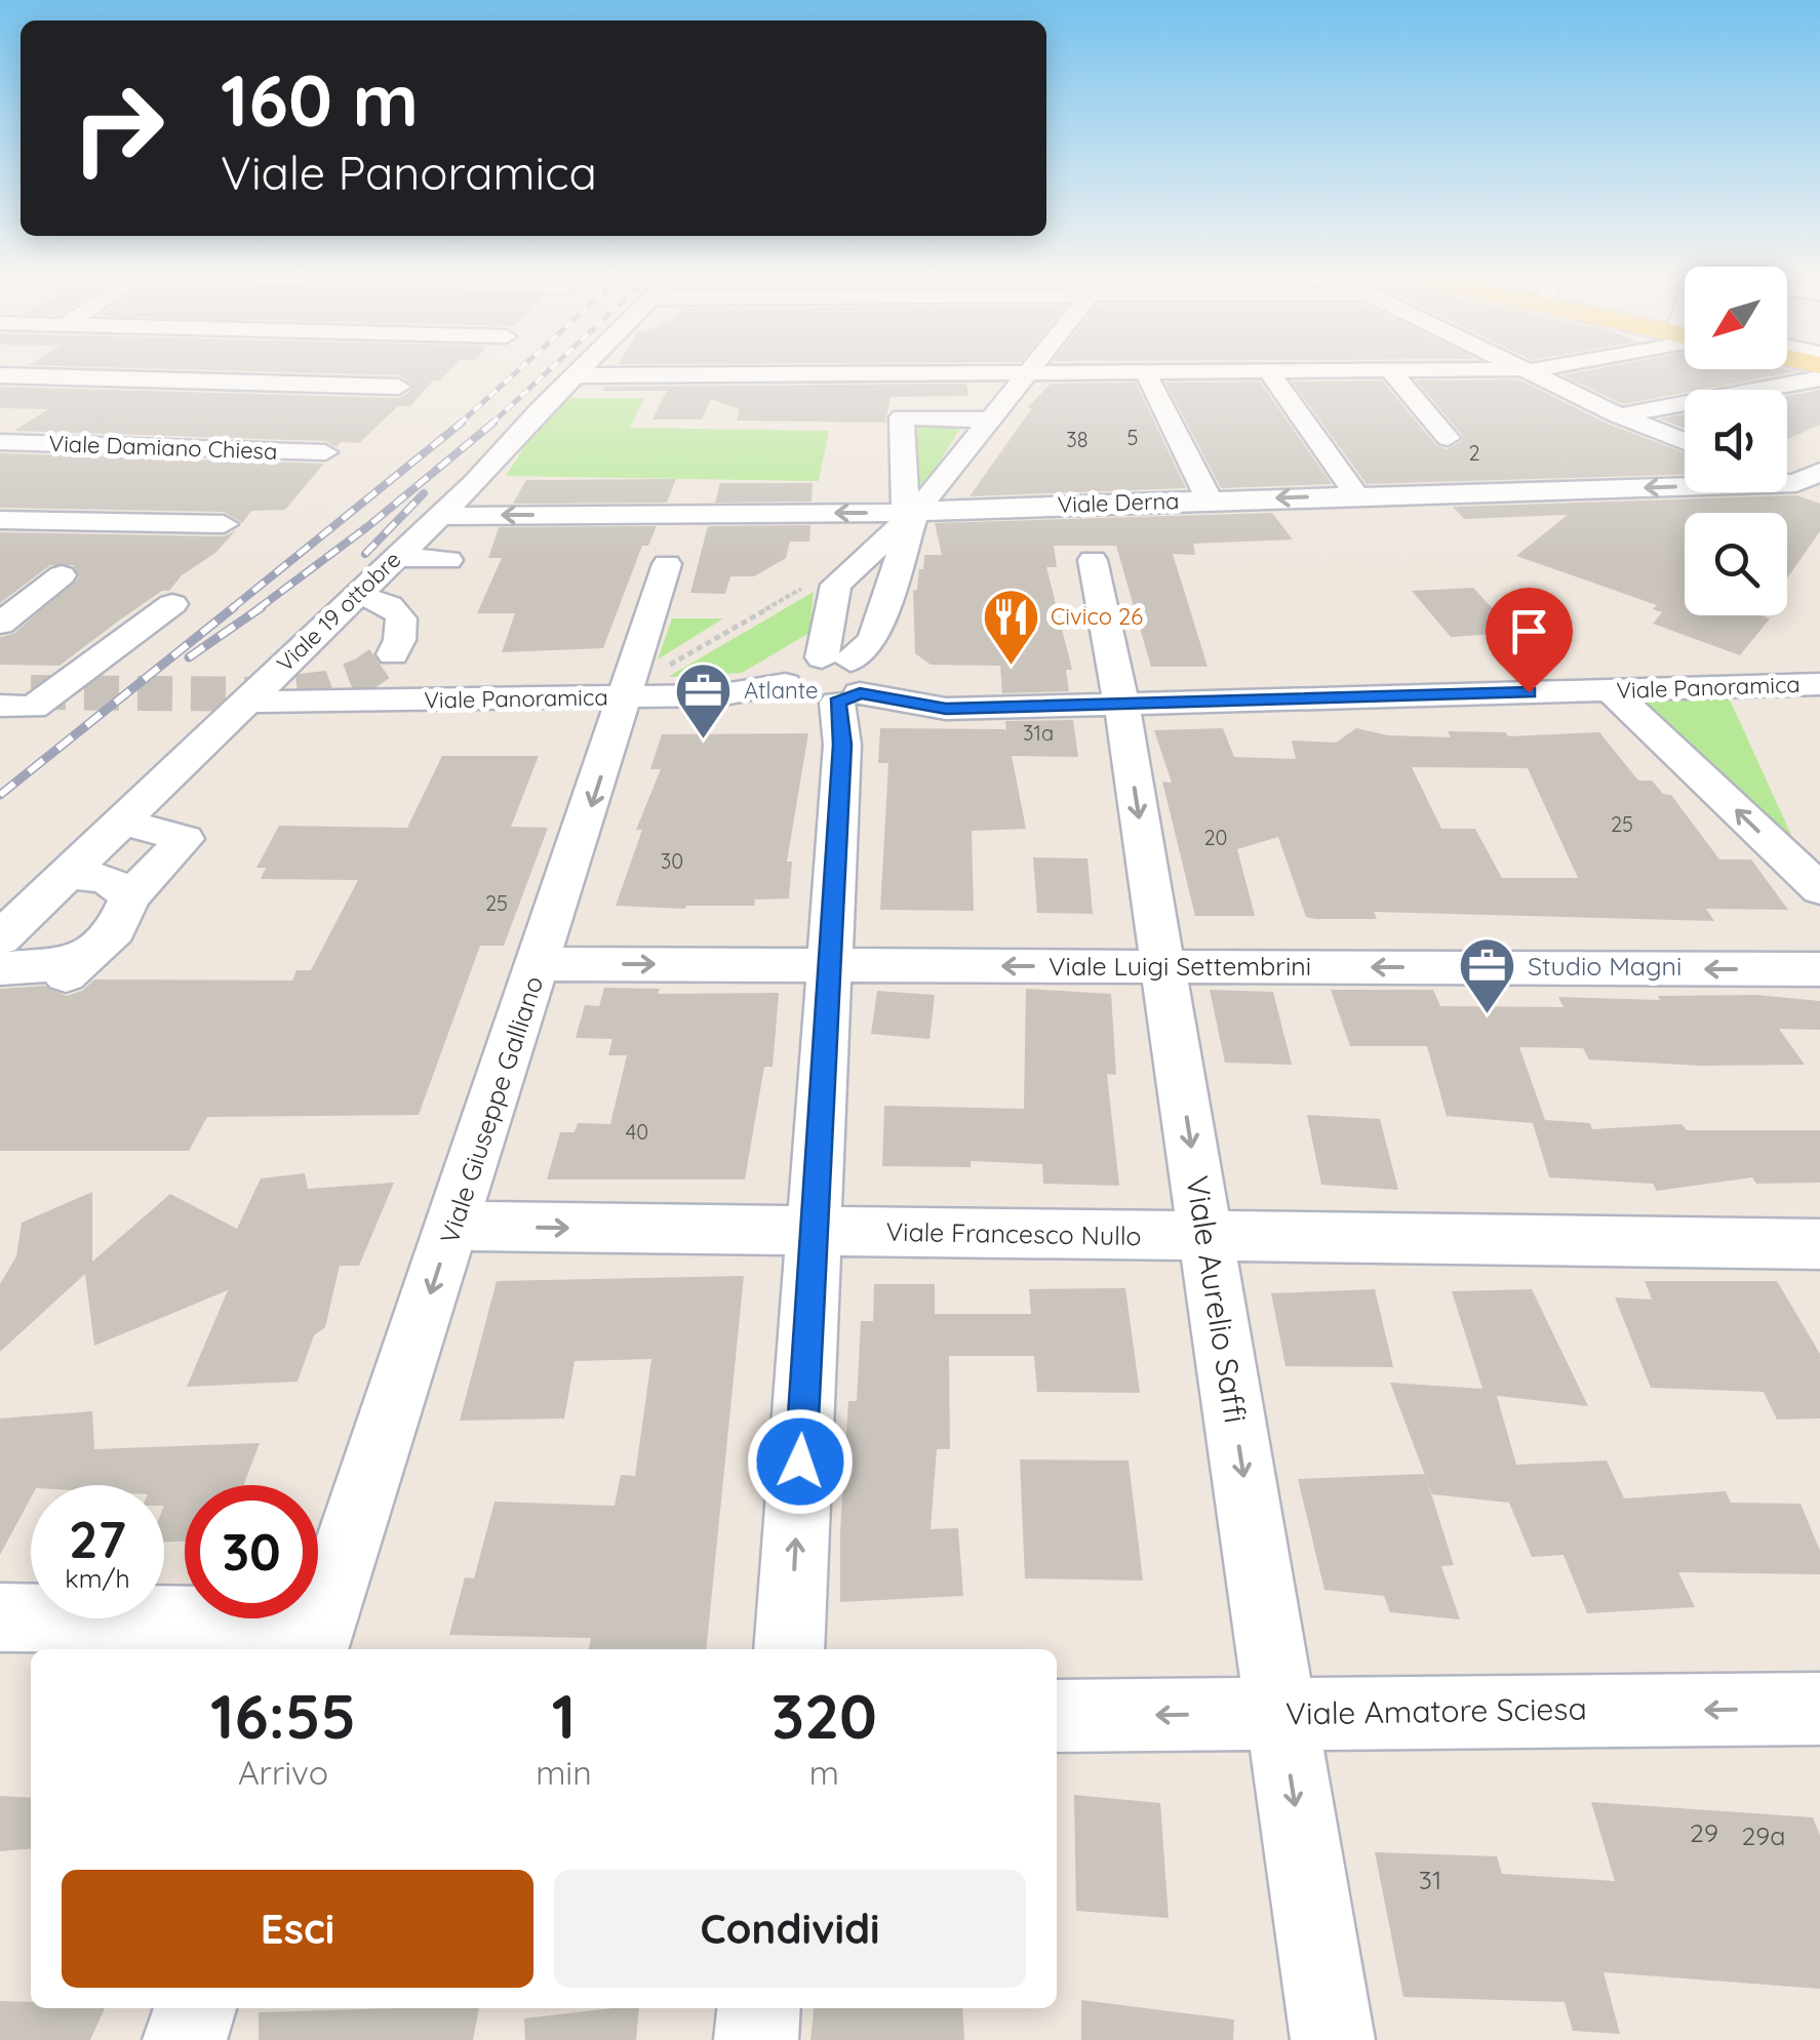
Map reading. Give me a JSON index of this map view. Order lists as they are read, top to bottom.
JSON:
{
  "streets": {
    "street": [
      "Viale Damiano Chiesa",
      "Viale Derna",
      "Viale 19 ottobre",
      "Viale Panoramica",
      "Viale Luigi Settembrini",
      "Viale Giuseppe Galliano",
      "Viale Francesco Nullo",
      "Viale Aurelio Saffi",
      "Viale Amatore Sciesa"
    ]
  },
  "crossings": [
    ["Viale Derna", "Viale 19 ottobre"],
    ["Viale 19 ottobre", "Viale Panoramica"],
    ["Viale Panoramica", "Viale Giuseppe Galliano"],
    ["Viale Panoramica", "Viale Aurelio Saffi"],
    ["Viale Luigi Settembrini", "Viale Giuseppe Galliano"],
    ["Viale Luigi Settembrini", "Viale Aurelio Saffi"],
    ["Viale Giuseppe Galliano", "Viale Francesco Nullo"],
    ["Viale Francesco Nullo", "Viale Aurelio Saffi"],
    ["Viale Aurelio Saffi", "Viale Amatore Sciesa"]
  ],
  "one_way": ["Viale Amatore Sciesa"],
  "places": {
    "restaurant": ["Civico 26"],
    "office": ["Atlante", "Studio Magni"]
  },
  "house_numbers": [
    "5",
    "38",
    "2",
    "31a",
    "25",
    "20",
    "30",
    "25",
    "40",
    "29",
    "29a",
    "31"
  ],
  "north": "bottom left",
  "page": {
    "turn": ["160 m", "Viale Panoramica"],
    "speed": "27 km/h",
    "limit": "30",
    "eta": [
      "16:55",
      "Arrivo",
      "1",
      "min",
      "320",
      "m"
    ],
    "buttons": ["Esci", "Condividi"]
  }
}
